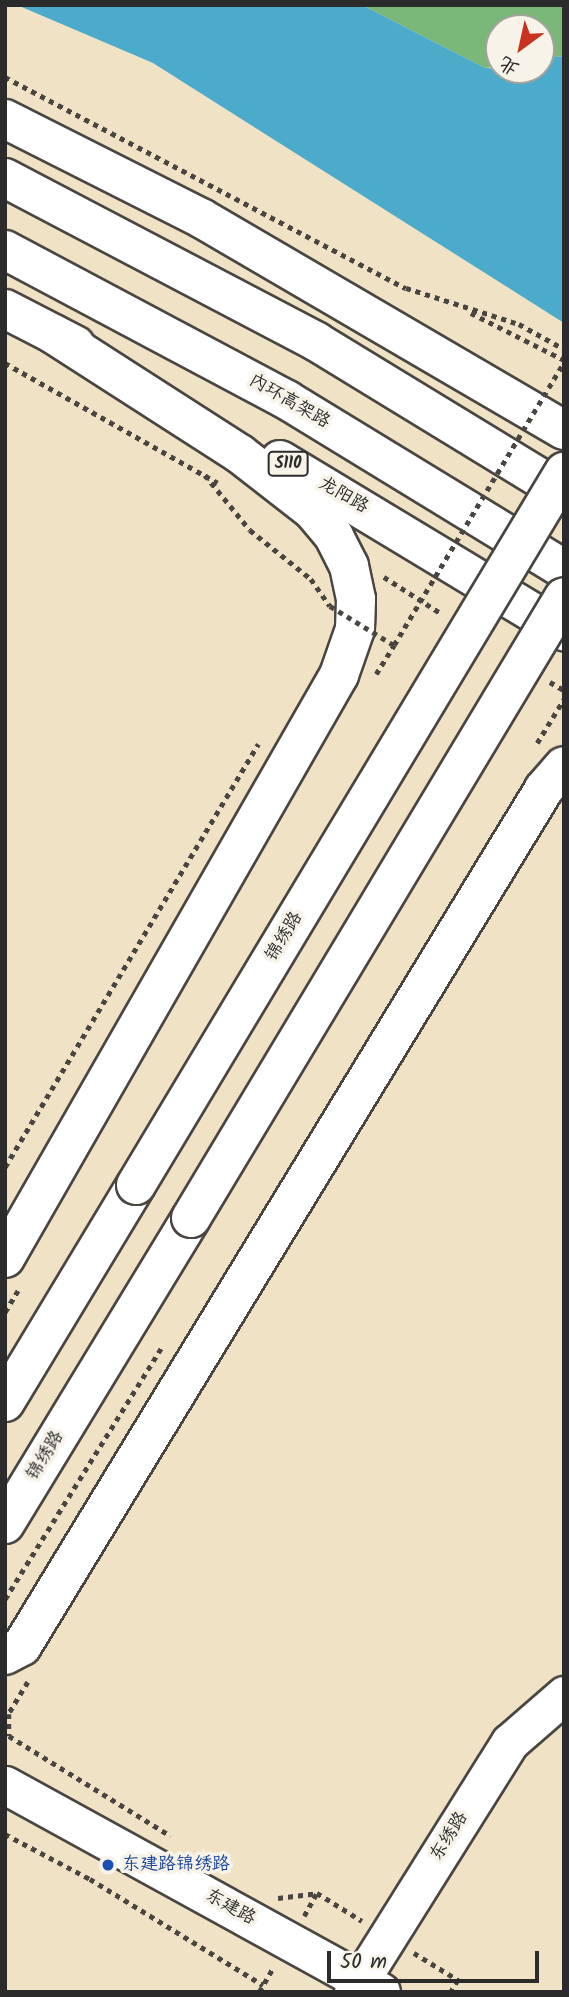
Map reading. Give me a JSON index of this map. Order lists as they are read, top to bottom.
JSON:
{
  "streets": {
    "main road": [
      "内环高架路",
      "S110",
      "龙阳路",
      "锦绣路"
    ],
    "street": ["东绣路", "东建路"]
  },
  "crossings": [
    ["东绣路", "东建路"]
  ],
  "places": ["东建路锦绣路"],
  "scale_bar": "50 m",
  "north": "bottom left"
}
